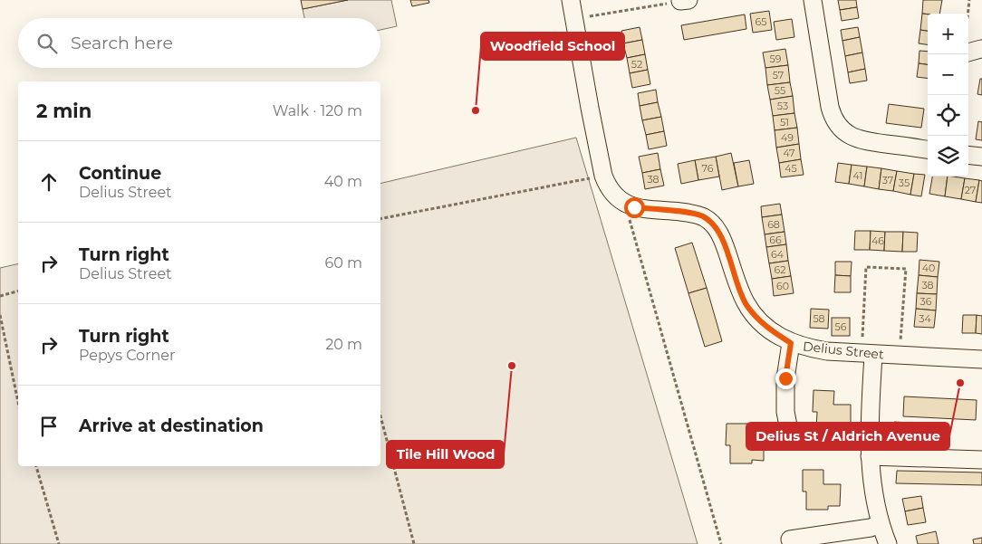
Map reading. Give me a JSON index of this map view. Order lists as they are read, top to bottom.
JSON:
{
  "streets": {
    "street": ["Delius Street"]
  },
  "places": ["Woodfield School", "Tile Hill Wood", "Delius St / Aldrich Avenue"],
  "house_numbers": [
    "65",
    "59",
    "52",
    "57",
    "55",
    "53",
    "51",
    "49",
    "47",
    "76",
    "45",
    "41",
    "38",
    "37",
    "35",
    "27",
    "68",
    "66",
    "46",
    "64",
    "40",
    "62",
    "38",
    "60",
    "36",
    "58",
    "34",
    "56"
  ],
  "page": {
    "map_buttons": ["+", "−"],
    "search": "Search here",
    "heading": ["2 min", "Walk · 120 m"],
    "list": [
      ["Continue", "Delius Street", "40 m"],
      ["Turn right", "Delius Street", "60 m"],
      ["Turn right", "Pepys Corner", "20 m"],
      "Arrive at destination"
    ]
  }
}
